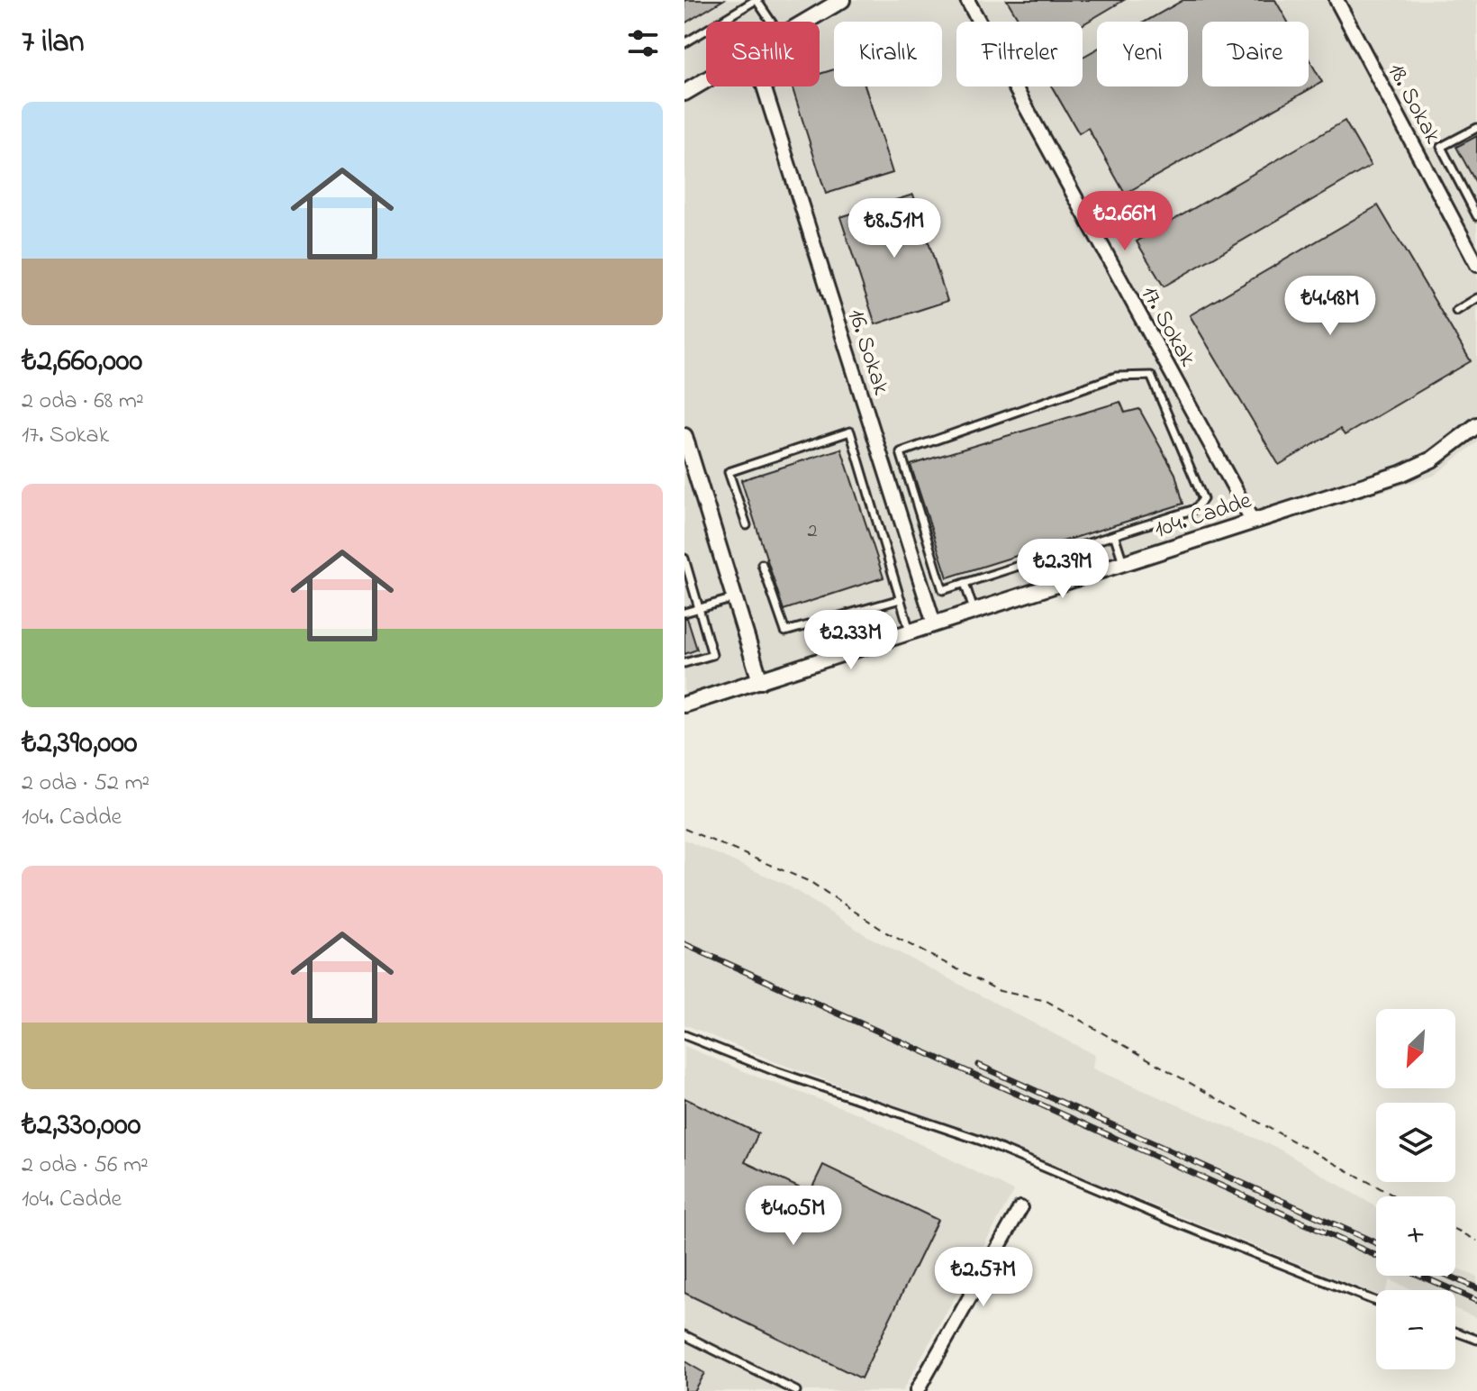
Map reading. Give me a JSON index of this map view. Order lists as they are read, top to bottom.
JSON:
{
  "streets": {
    "street": [
      "18. Sokak",
      "17. Sokak",
      "16. Sokak",
      "104. Cadde"
    ]
  },
  "crossings": [
    ["17. Sokak", "104. Cadde"],
    ["16. Sokak", "104. Cadde"]
  ],
  "house_numbers": ["2"],
  "north": "bottom left",
  "page": {
    "heading": "7 ilan",
    "chip": [
      "Satılık",
      "Kiralık",
      "Filtreler",
      "Yeni",
      "Daire"
    ],
    "list": [
      {
        "name": "₺2,660,000",
        "note": "2 oda · 68 m² · 17. Sokak"
      },
      {
        "name": "₺2,390,000",
        "note": "2 oda · 52 m² · 104. Cadde"
      },
      {
        "name": "₺2,330,000",
        "note": "2 oda · 56 m² · 104. Cadde"
      }
    ],
    "price": [
      "₺2.66M",
      "₺8.51M",
      "₺4.48M",
      "₺2.39M",
      "₺2.33M",
      "₺4.05M",
      "₺2.57M"
    ],
    "map_buttons": ["+", "−"]
  }
}
